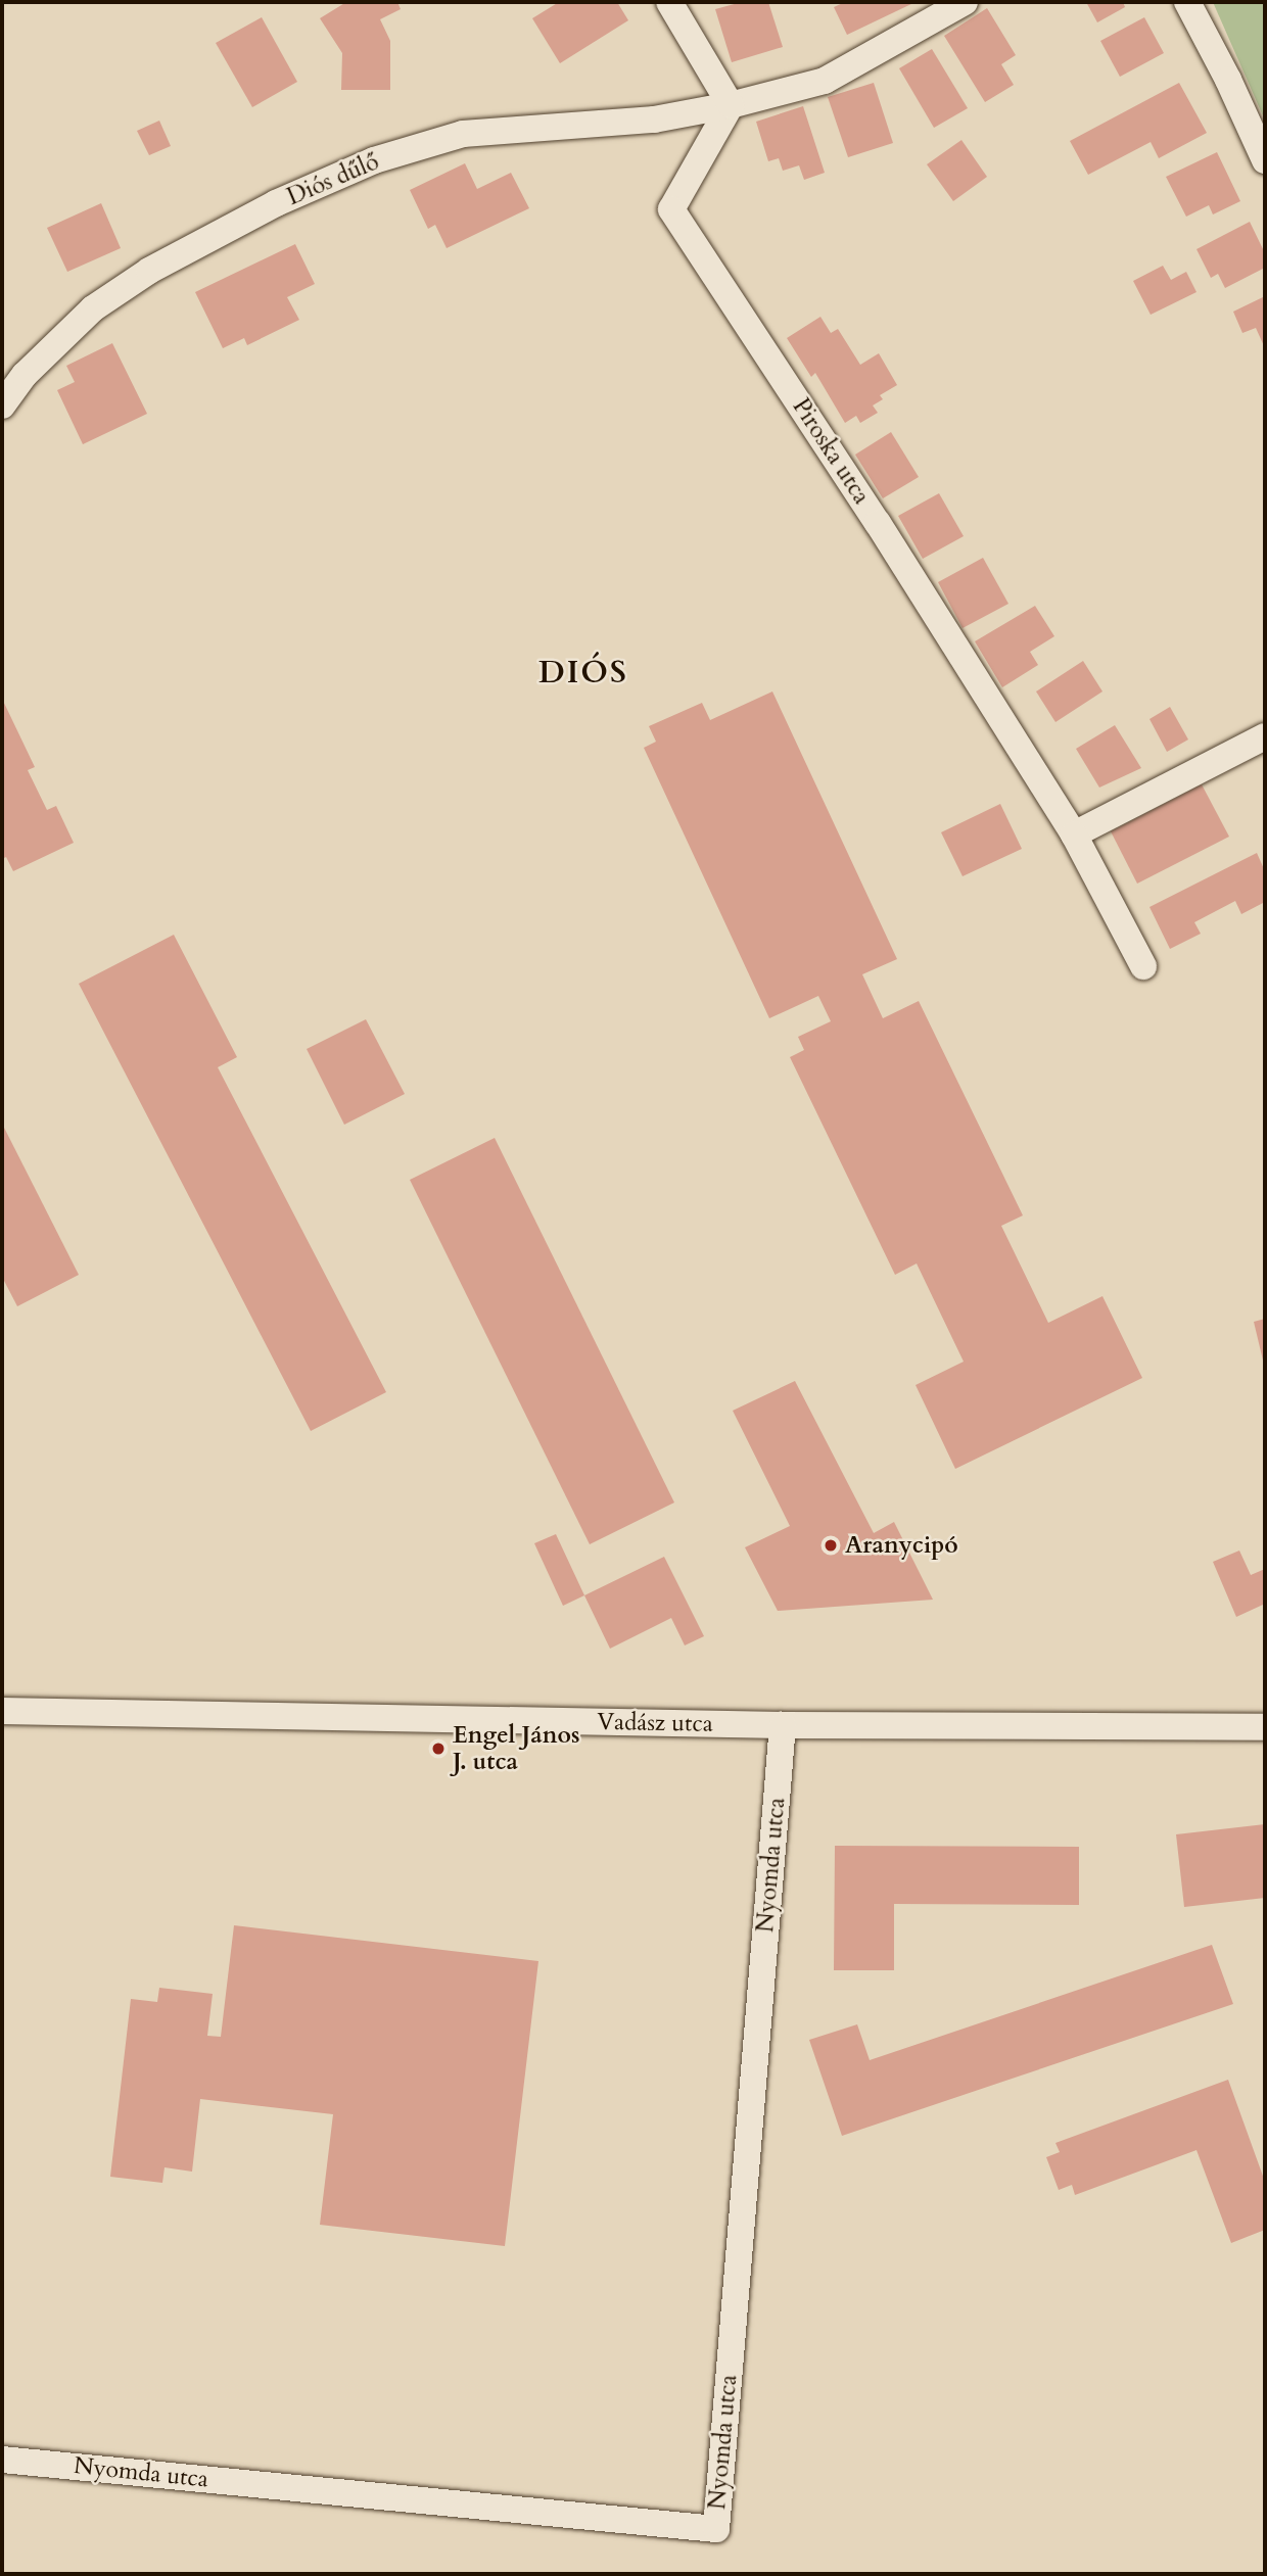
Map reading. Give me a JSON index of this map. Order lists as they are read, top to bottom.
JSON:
{
  "streets": {
    "street": [
      "Diós dűlő",
      "Piroska utca",
      "Vadász utca",
      "Nyomda utca"
    ]
  },
  "crossings": [
    ["Diós dűlő", "Piroska utca"],
    ["Vadász utca", "Nyomda utca"]
  ],
  "districts": ["DIÓS"],
  "places": ["Aranycipó", "Engel János J. utca"]
}
